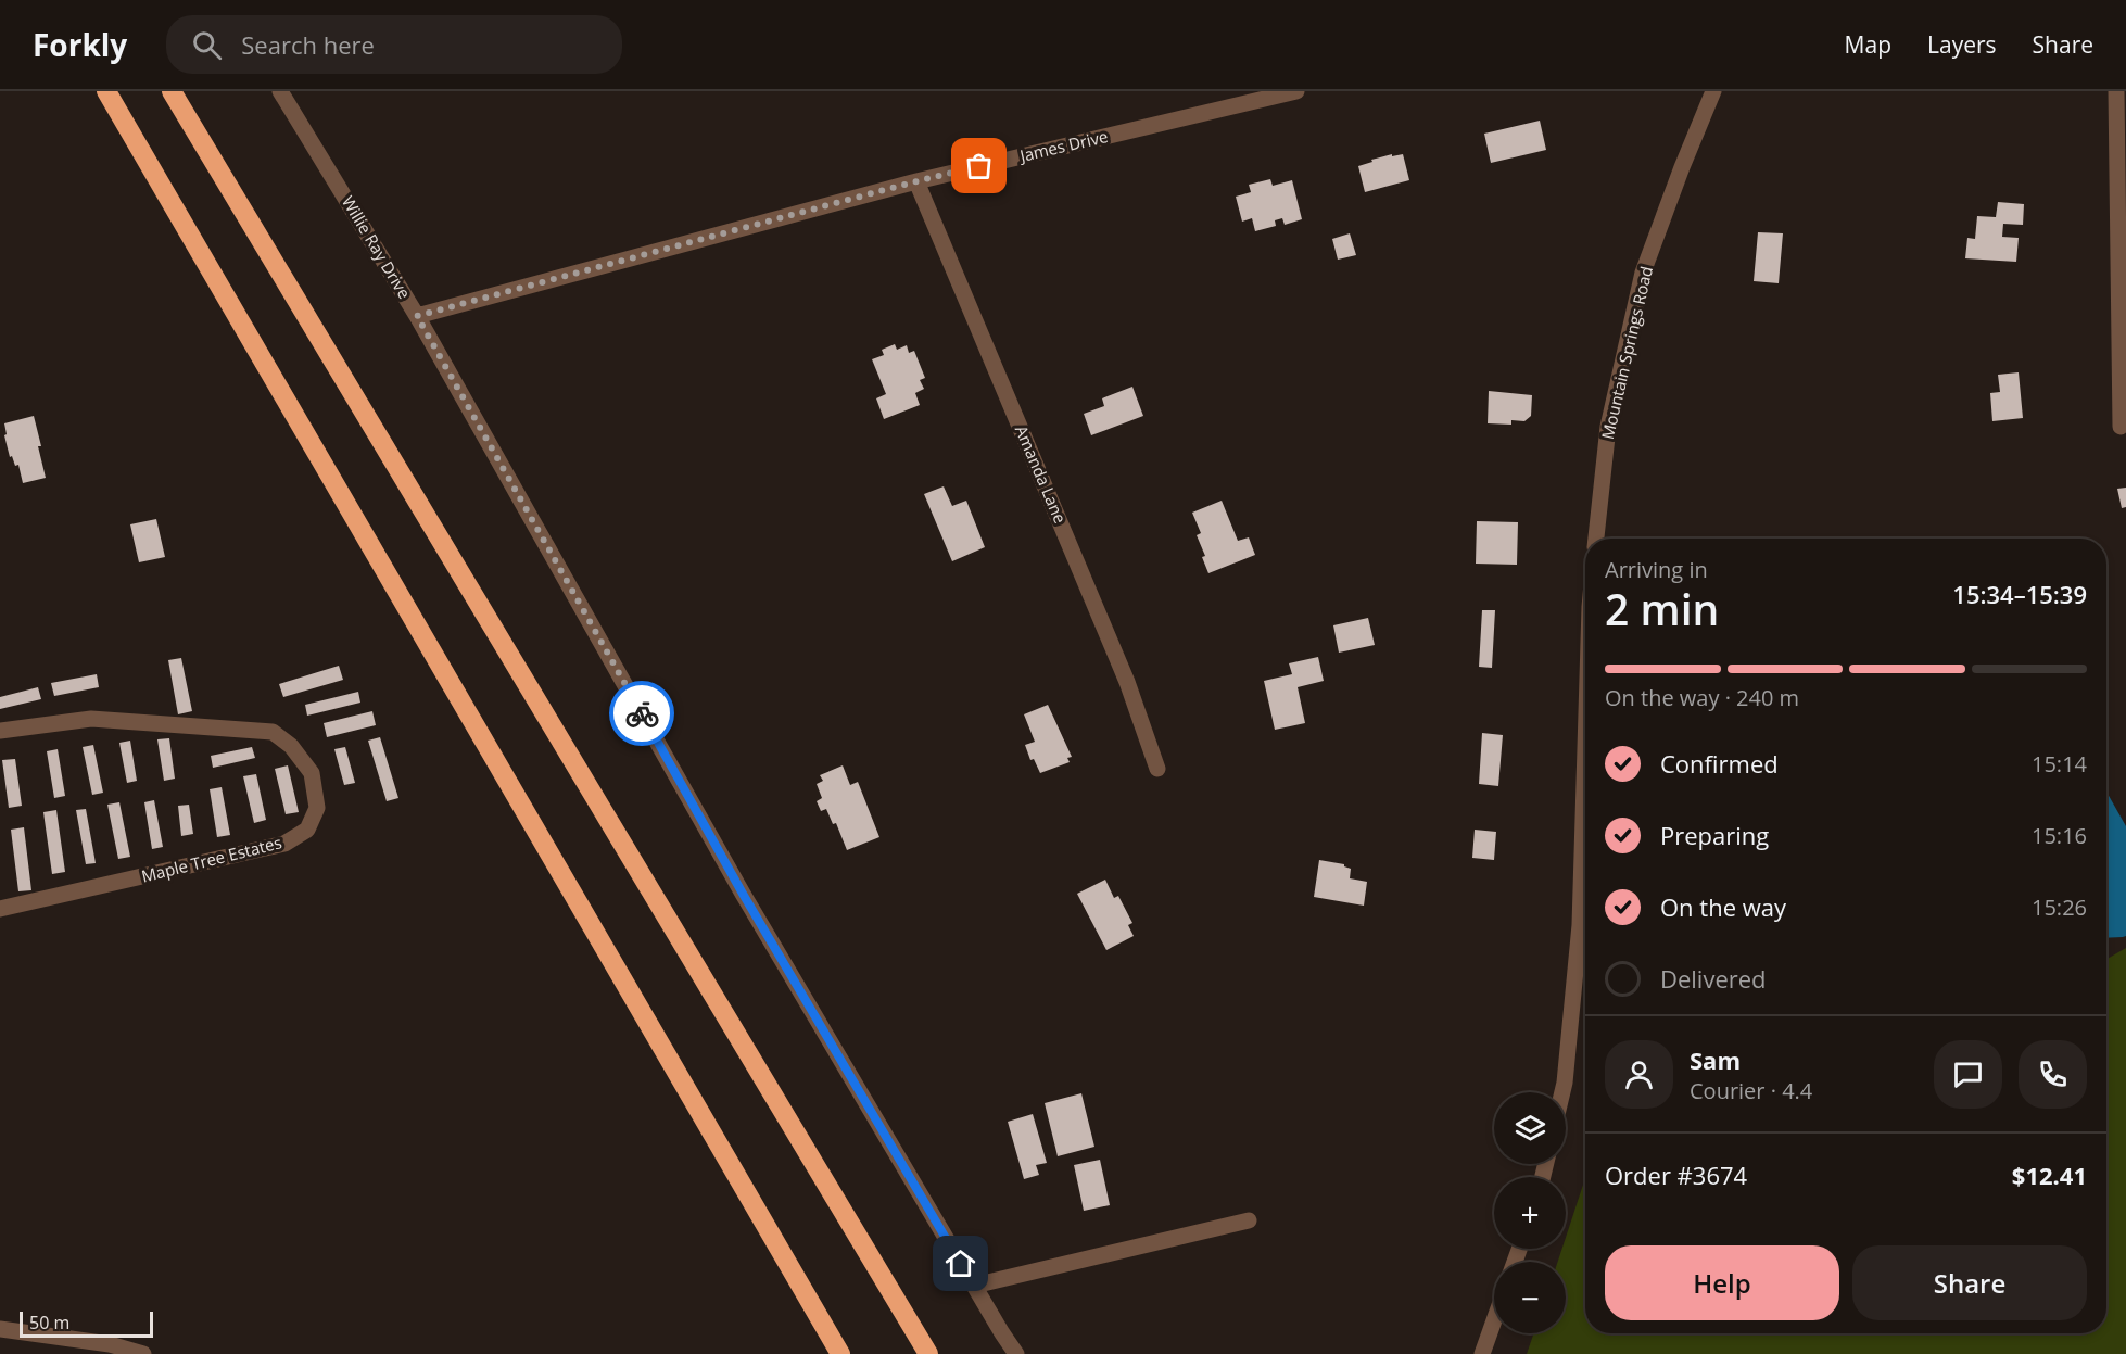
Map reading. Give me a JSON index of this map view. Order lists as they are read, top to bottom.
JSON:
{
  "streets": {
    "street": [
      "James Drive",
      "Willie Ray Drive",
      "Mountain Springs Road",
      "Amanda Lane",
      "Maple Tree Estates"
    ]
  },
  "crossings": [
    ["James Drive", "Willie Ray Drive"],
    ["James Drive", "Amanda Lane"]
  ],
  "scale_bar": "50 m",
  "page": {
    "header": "Forkly",
    "search": "Search here",
    "nav": ["Map", "Layers", "Share"],
    "heading": ["2 min", "Arriving in", "15:34–15:39"],
    "panel": [
      "Sam",
      "Courier · 4.4",
      "Order #3674",
      "$12.41"
    ],
    "bar": "On the way · 240 m",
    "list": [
      ["Confirmed", "15:14"],
      ["Preparing", "15:16"],
      ["On the way", "15:26"],
      "Delivered"
    ],
    "map_buttons": ["+", "−"],
    "buttons": ["Help", "Share"],
    "scale": "50 m"
  }
}
